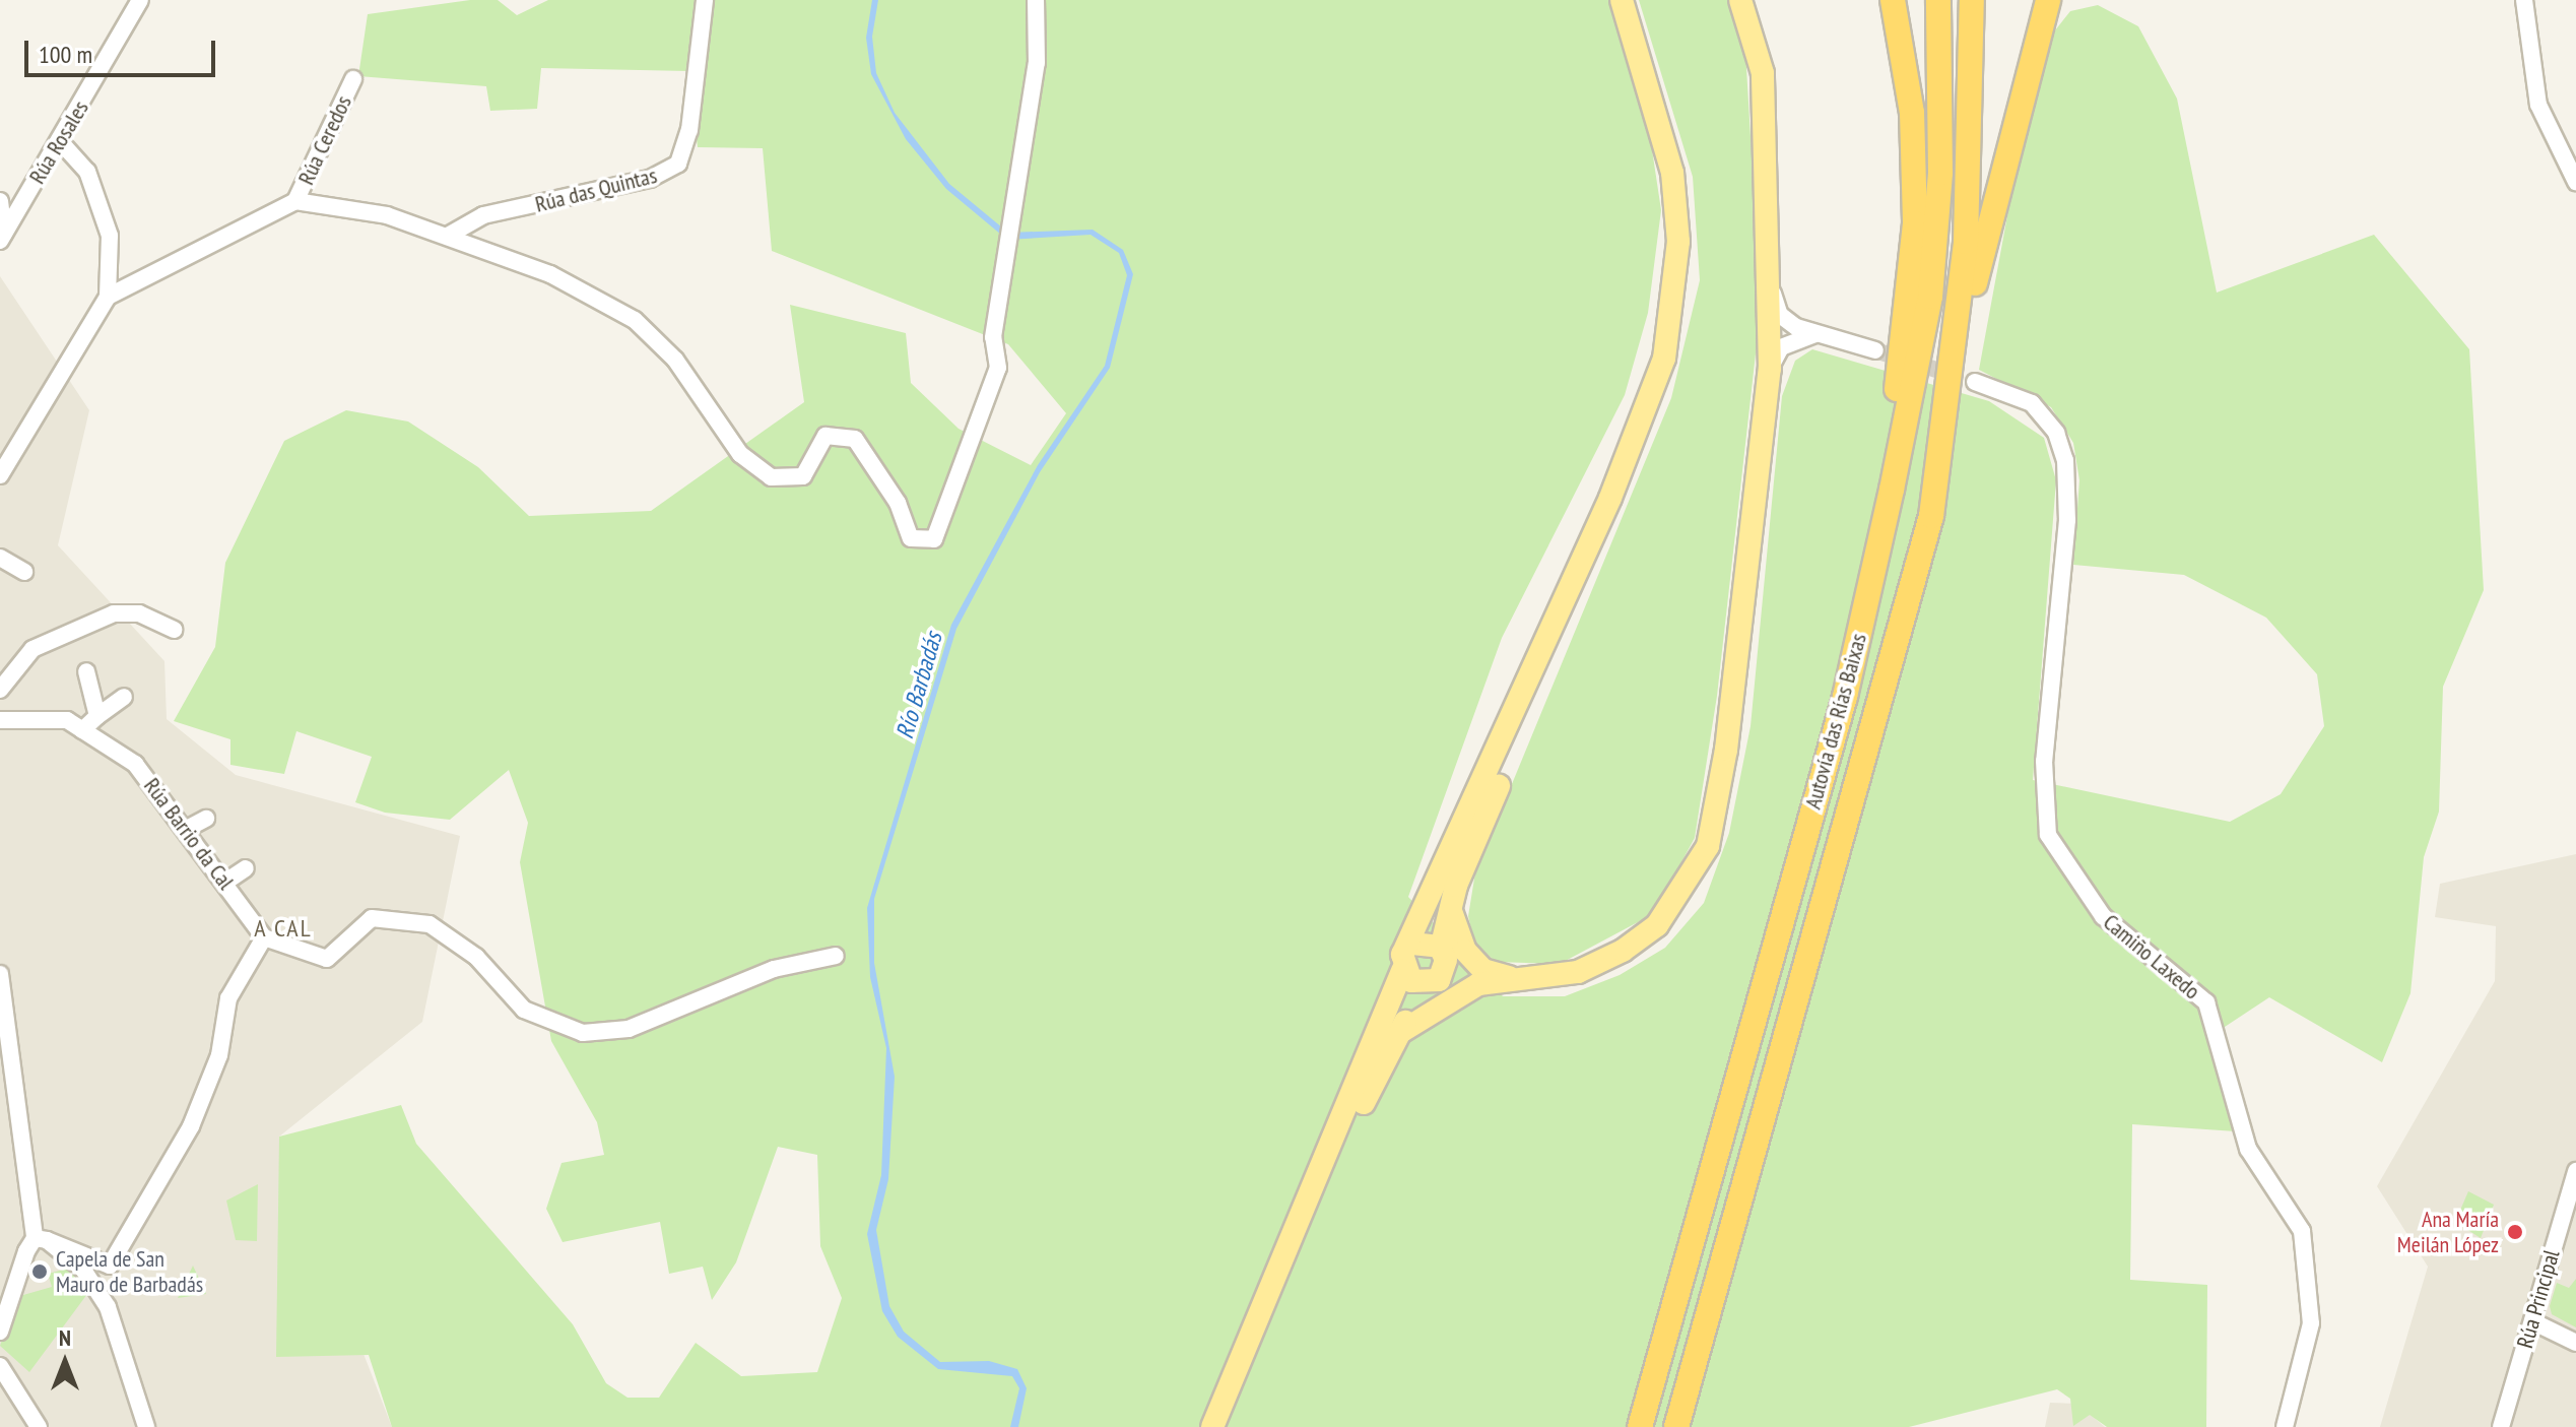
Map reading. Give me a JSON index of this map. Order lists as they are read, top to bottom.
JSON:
{
  "streets": {
    "highway": ["Autovía das Rías Baixas"],
    "street": [
      "Rúa Ceredos",
      "Rúa Rosales",
      "Rúa das Quintas",
      "Rúa Barrio da Cal",
      "Camiño Laxedo",
      "Rúa Principal"
    ]
  },
  "districts": ["A CAL"],
  "water": ["Río Barbadás"],
  "places": ["Ana María Meilán López", "Capela de San Mauro de Barbadás"],
  "scale_bar": "100 m",
  "north": "top"
}
